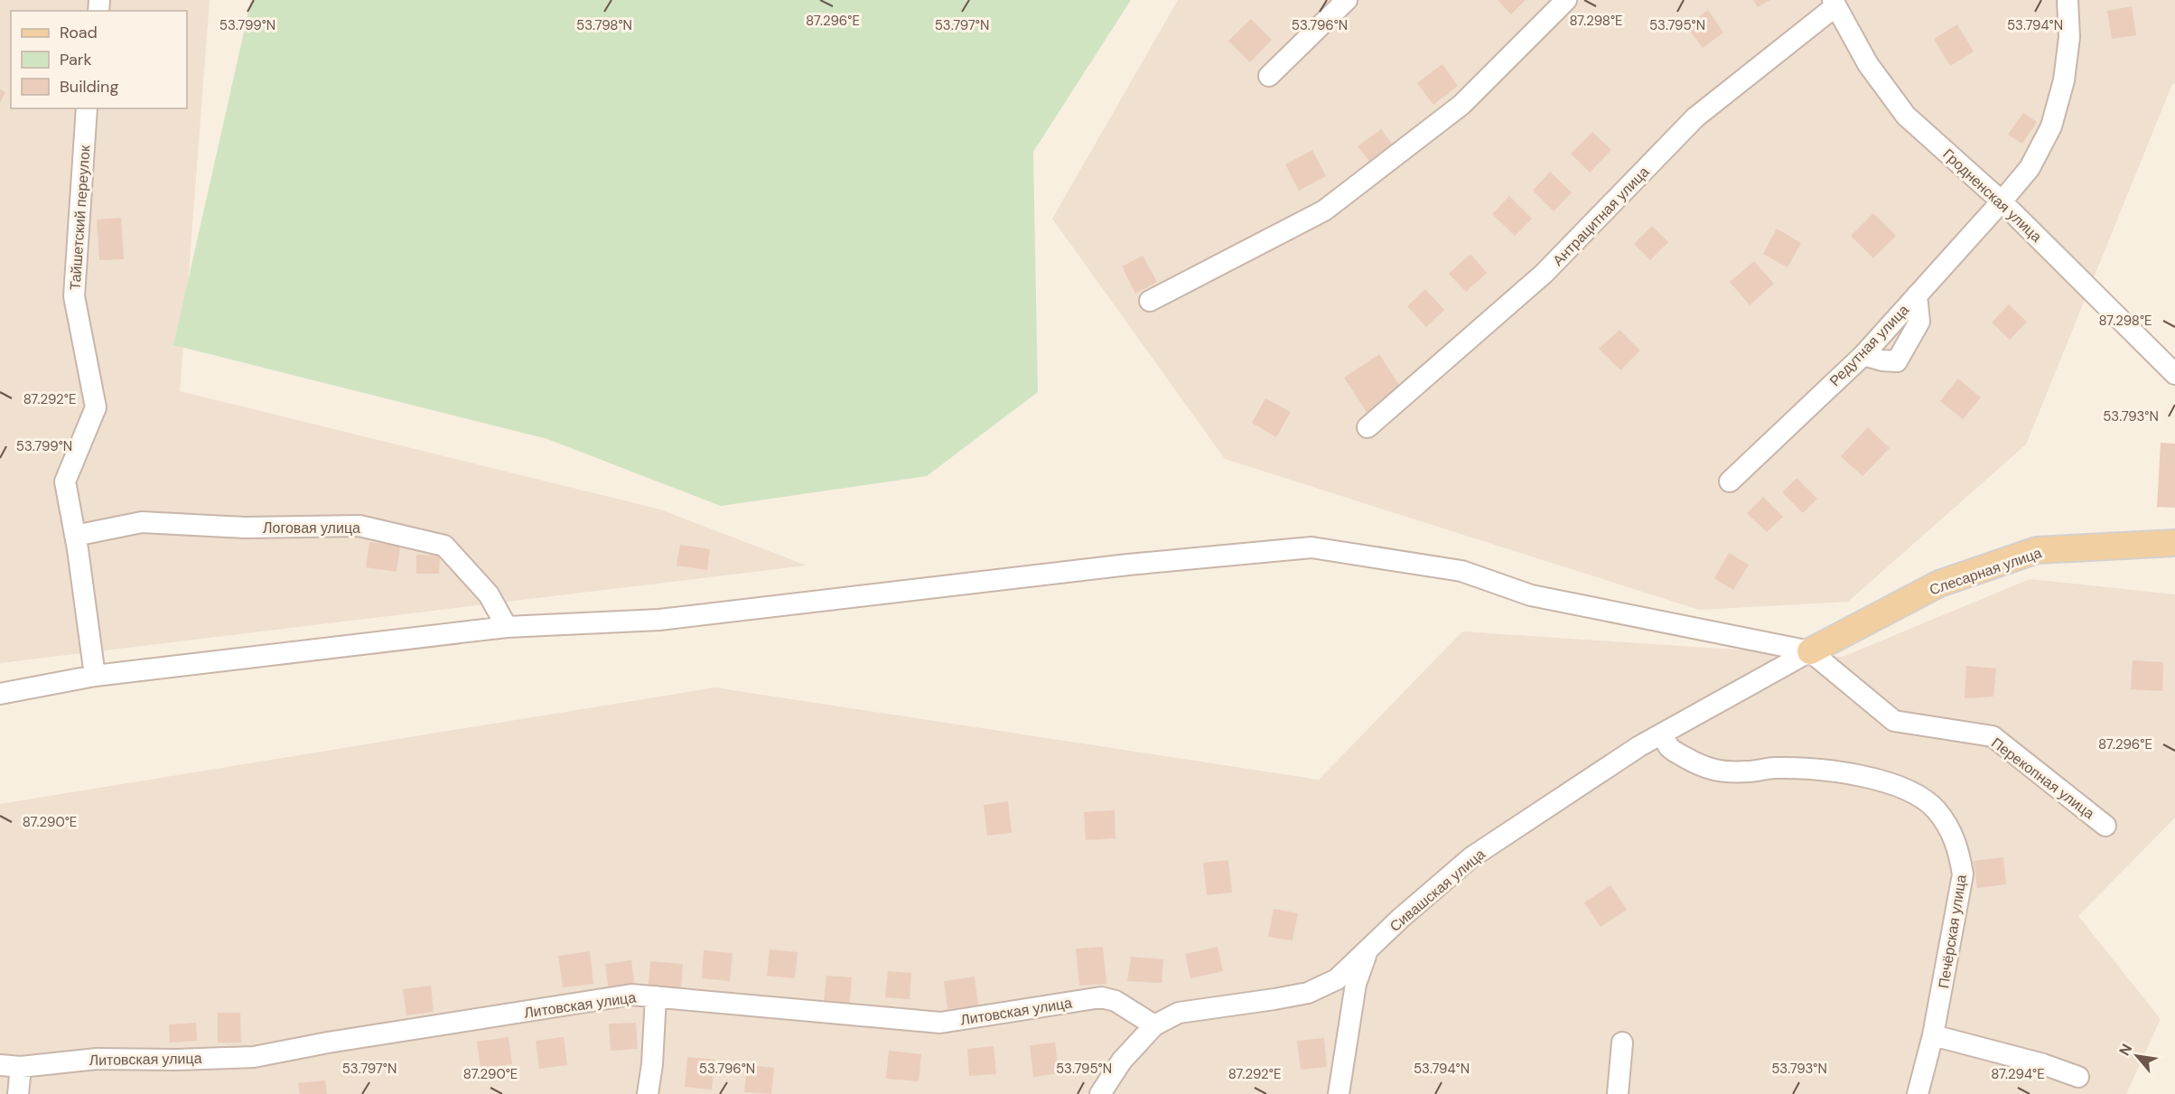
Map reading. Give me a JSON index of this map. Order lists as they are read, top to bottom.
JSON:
{
  "streets": {
    "main road": ["Слесарная улица"],
    "street": [
      "Гродненская улица",
      "Антрацитная улица",
      "Тайшетский переулок",
      "Редутная улица",
      "Логовая улица",
      "Перекопная улица",
      "Сивашская улица",
      "Печёрская улица",
      "Литовская улица"
    ]
  },
  "crossings": [
    ["Гродненская улица", "Антрацитная улица"],
    ["Гродненская улица", "Редутная улица"],
    ["Тайшетский переулок", "Логовая улица"],
    ["Слесарная улица", "Перекопная улица"],
    ["Слесарная улица", "Сивашская улица"],
    ["Перекопная улица", "Сивашская улица"],
    ["Сивашская улица", "Печёрская улица"],
    ["Сивашская улица", "Литовская улица"]
  ],
  "legend": ["Road", "Park", "Building"],
  "north": "top left",
  "coordinates": [
    "87.298°E",
    "87.296°E",
    "53.799°N",
    "53.798°N",
    "53.797°N",
    "53.796°N",
    "53.795°N",
    "53.794°N",
    "87.292°E",
    "53.793°N",
    "87.290°E",
    "87.294°E"
  ]
}
